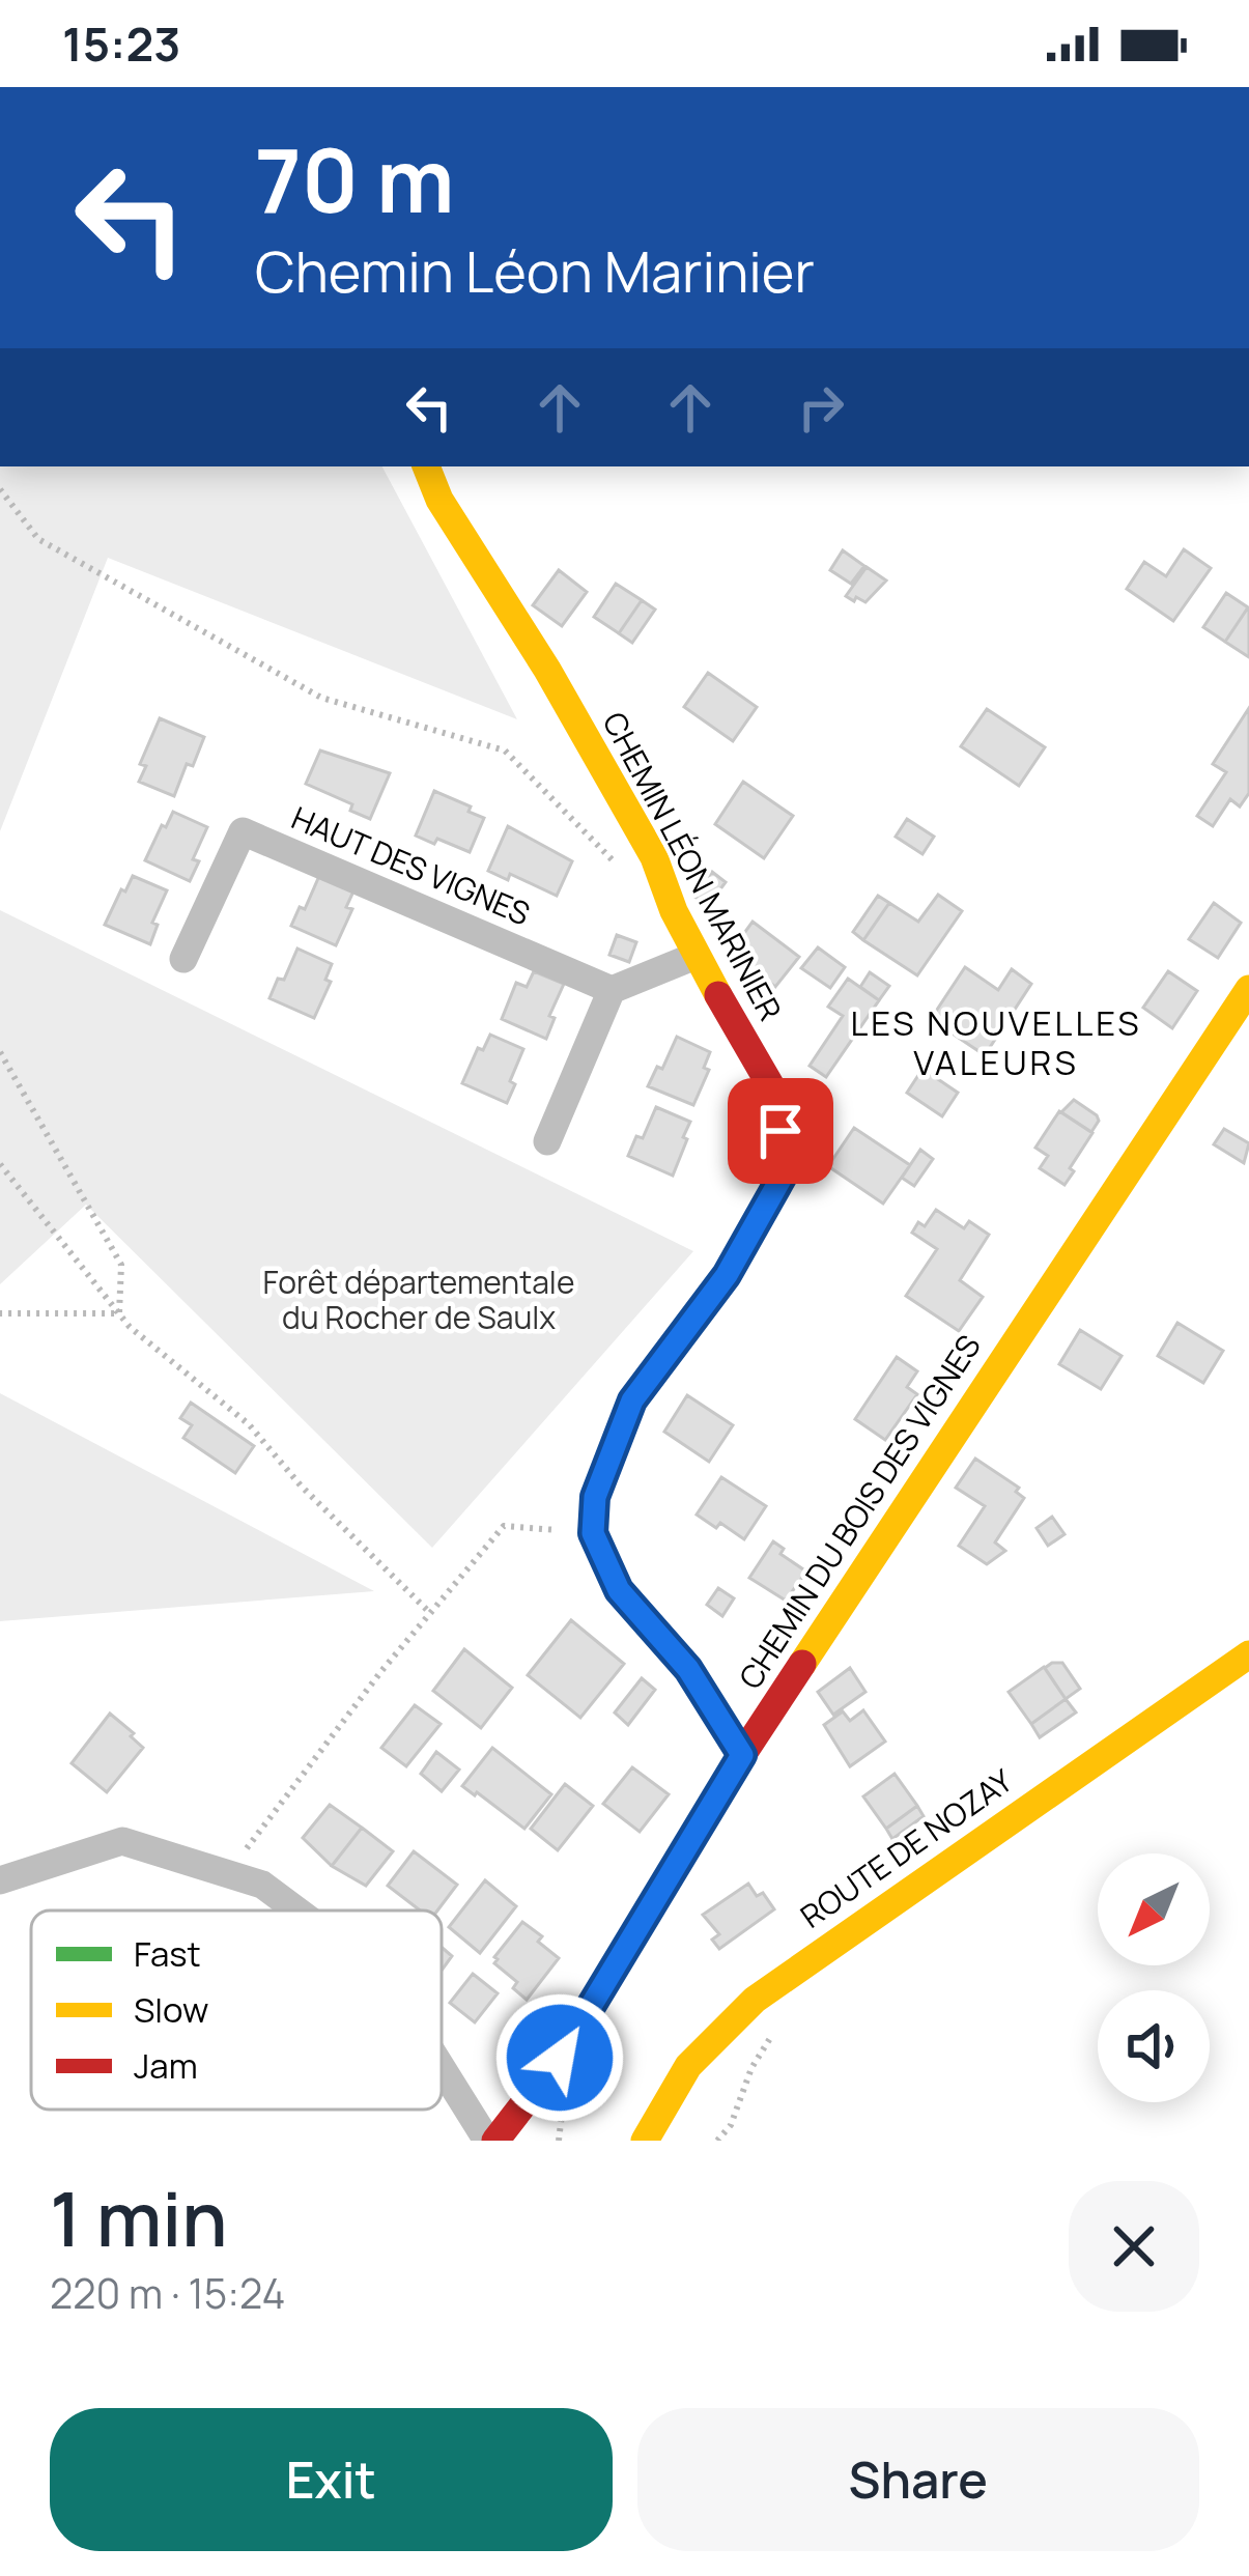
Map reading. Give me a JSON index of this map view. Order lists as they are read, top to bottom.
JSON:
{
  "streets": {
    "street": [
      "HAUT DES VIGNES",
      "CHEMIN LÉON MARINIER",
      "CHEMIN DU BOIS DES VIGNES",
      "ROUTE DE NOZAY"
    ]
  },
  "districts": ["LES NOUVELLES VALEURS"],
  "parks": ["Forêt départementale du Rocher de Saulx"],
  "legend": ["Fast", "Slow", "Jam"],
  "north": "bottom left",
  "page": {
    "status": "15:23",
    "turn": ["70 m", "Chemin Léon Marinier"],
    "heading": ["1 min", "220 m · 15:24"],
    "buttons": ["Exit", "Share"]
  }
}
